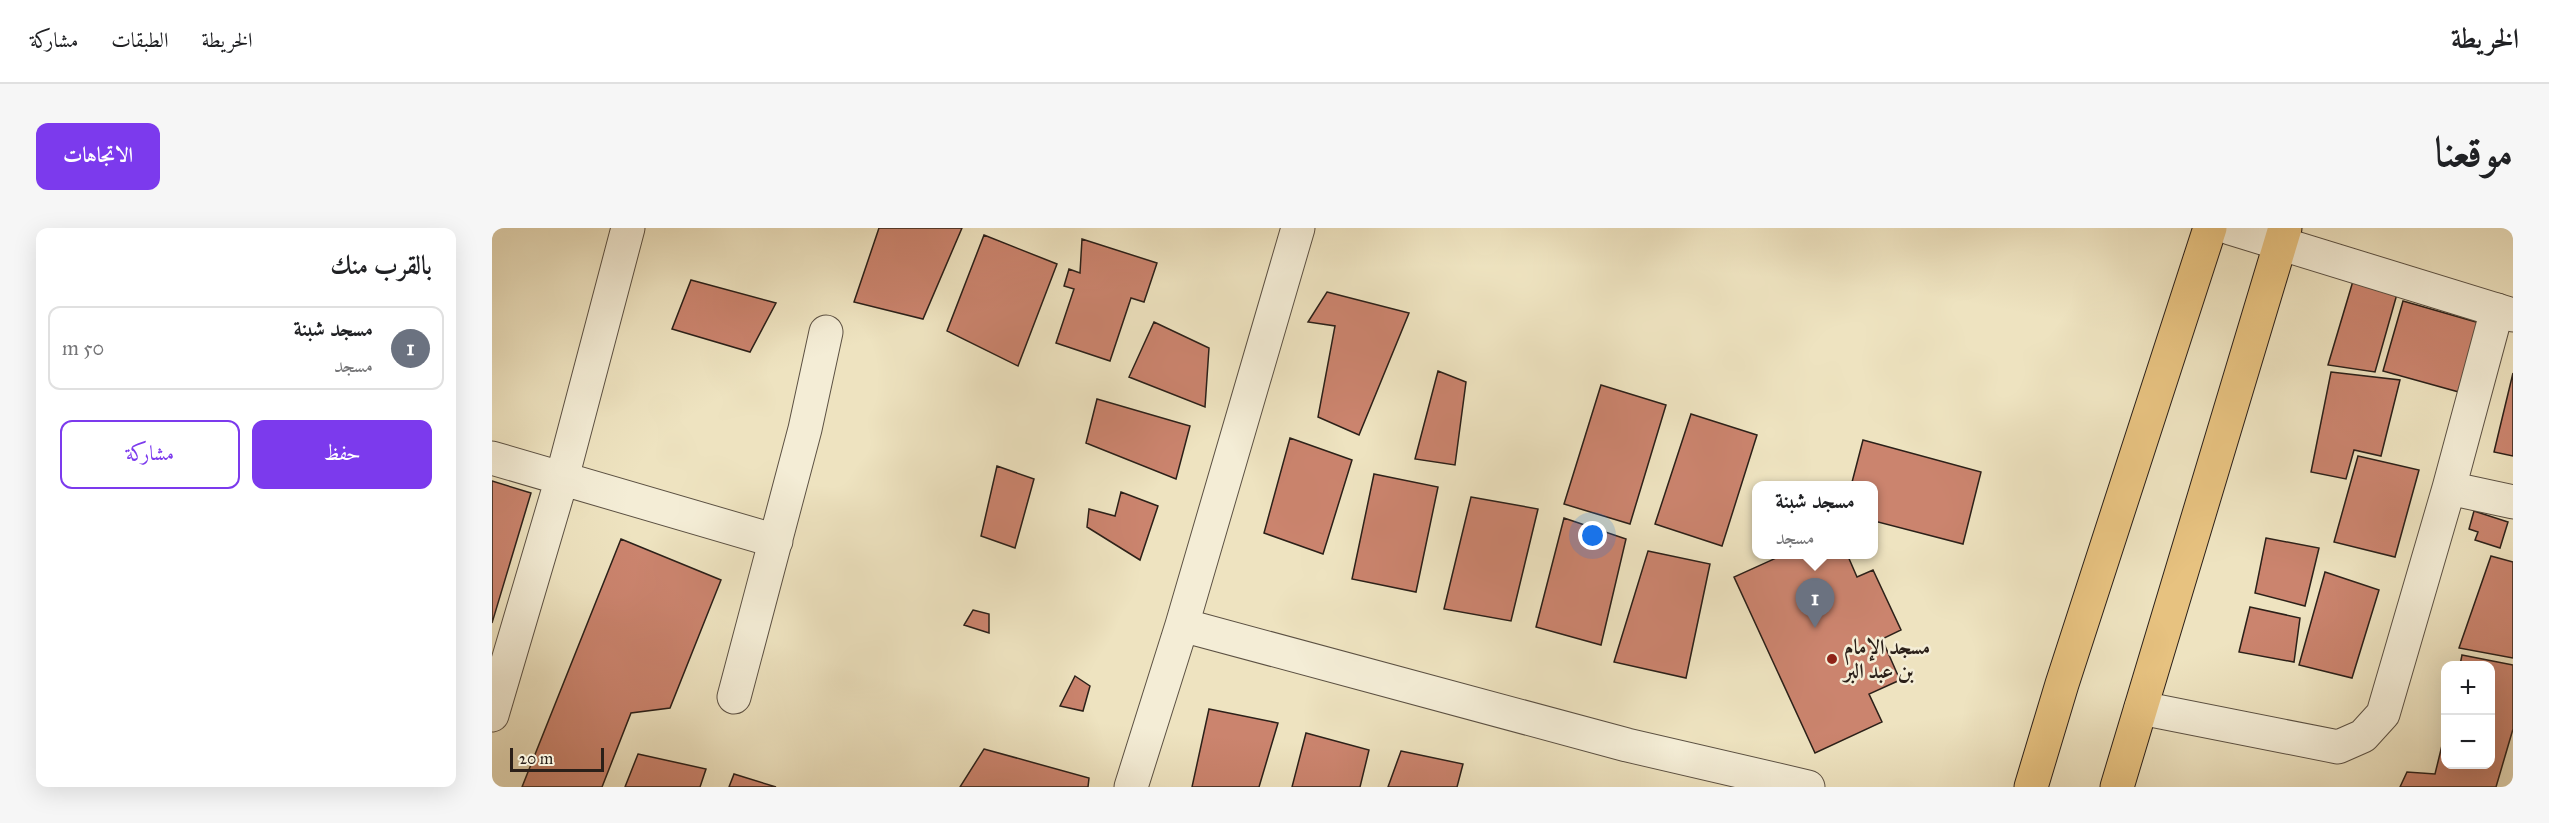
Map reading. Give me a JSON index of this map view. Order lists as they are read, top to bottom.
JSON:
{
  "places": ["مسجد الإمام بن عبد البر"],
  "scale_bar": "20 m",
  "page": {
    "header": "الخريطة",
    "nav": ["الخريطة", "الطبقات", "مشاركة"],
    "title": "موقعنا",
    "buttons": [
      "الاتجاهات",
      ["حفظ", "مشاركة"]
    ],
    "heading": "بالقرب منك",
    "list": [
      {
        "mark": "1",
        "name": "مسجد شبنة",
        "note": "مسجد",
        "value": "50 m"
      }
    ],
    "popup": ["مسجد شبنة", "مسجد"],
    "pins": "1",
    "map_buttons": ["+", "−"],
    "scale": "20 m"
  }
}
